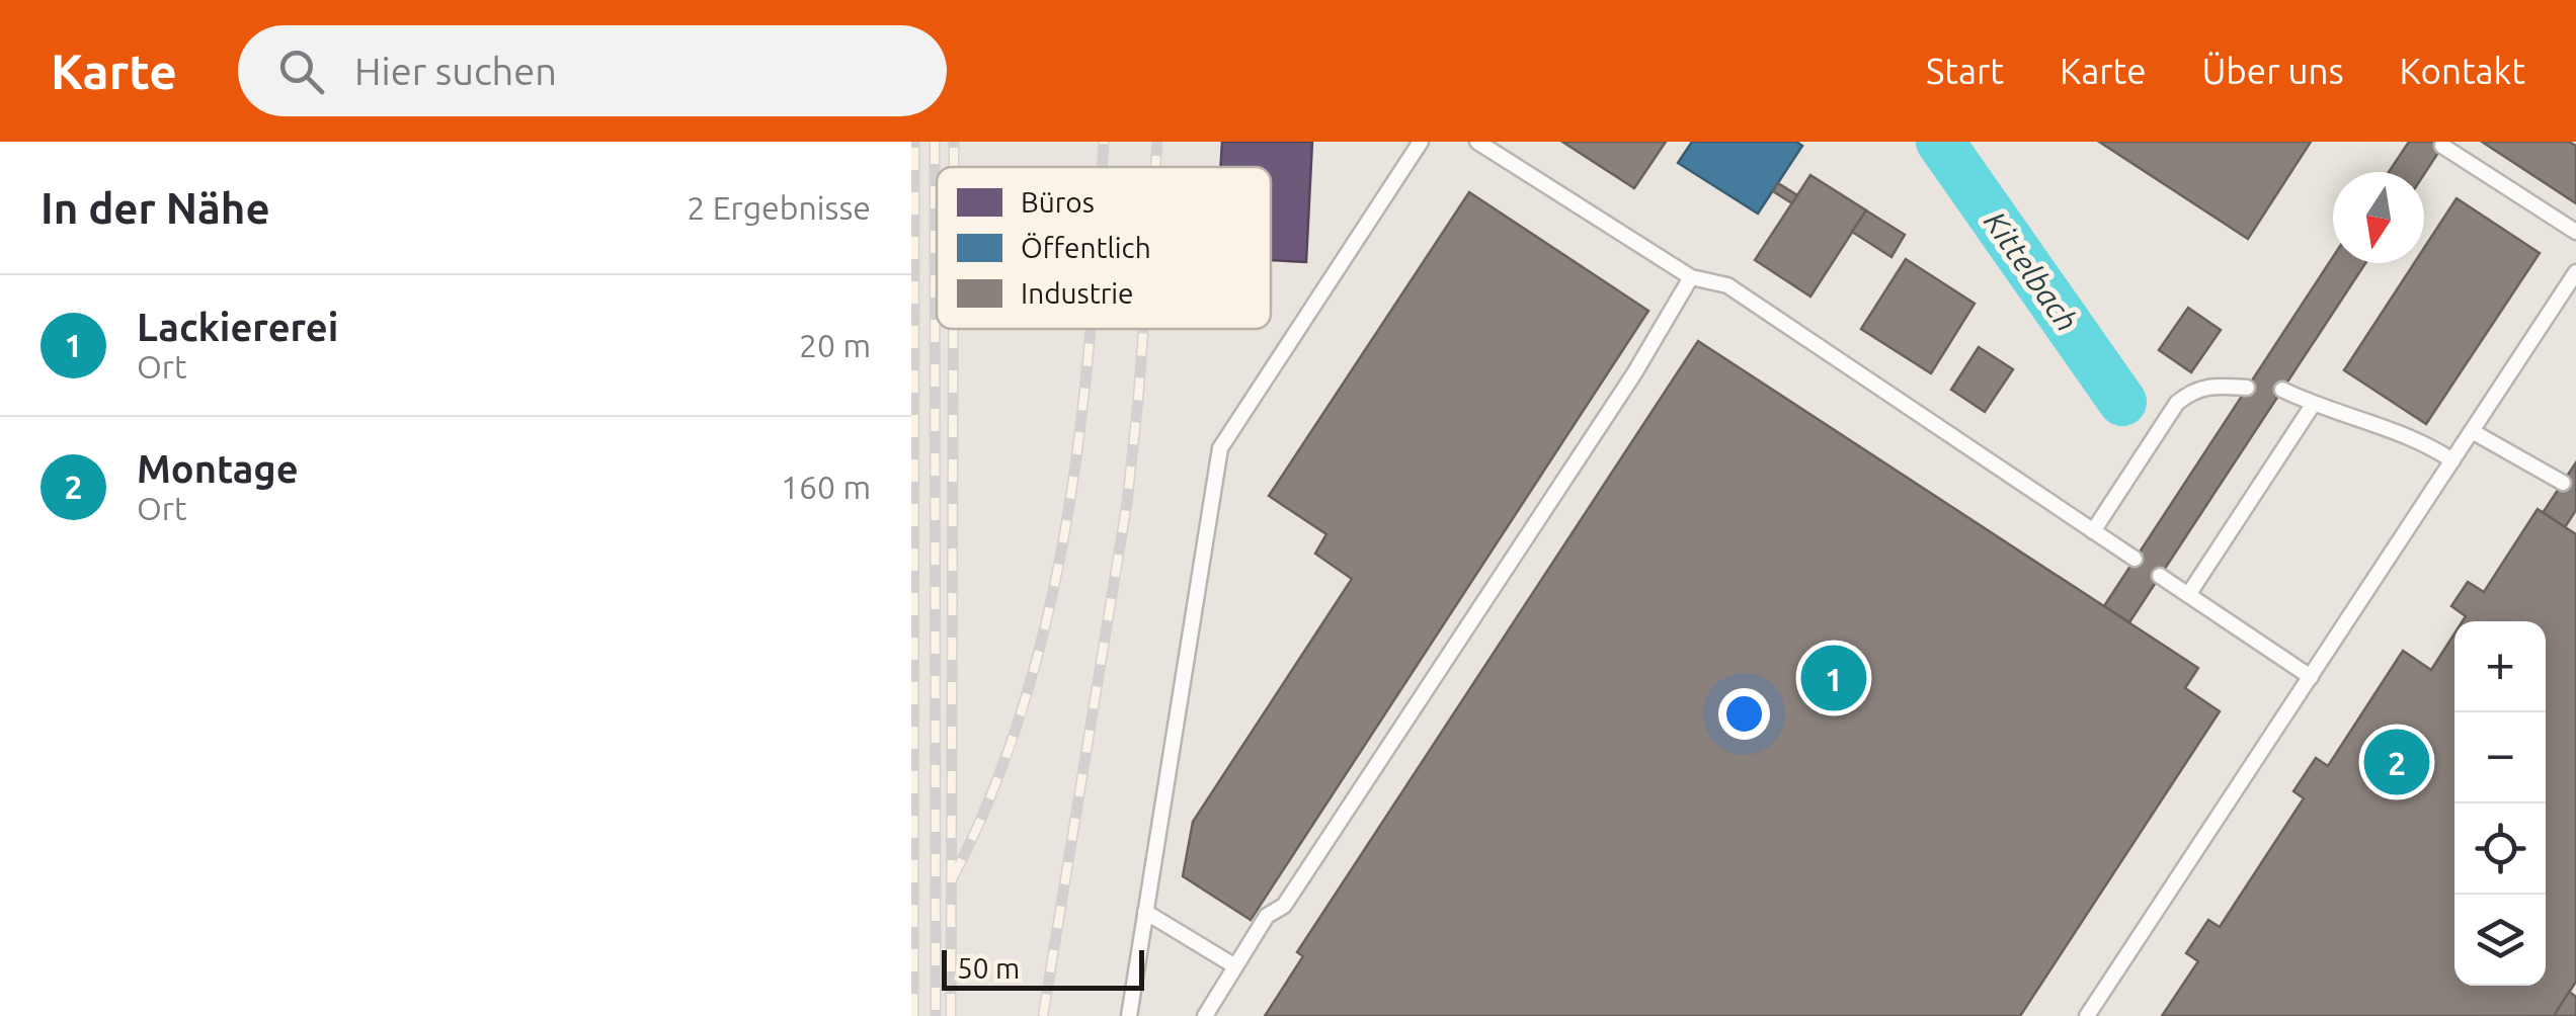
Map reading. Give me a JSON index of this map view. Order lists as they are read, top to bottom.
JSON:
{
  "water": ["Kittelbach"],
  "legend": ["Büros", "Öffentlich", "Industrie"],
  "scale_bar": "50 m",
  "north": "bottom",
  "page": {
    "header": "Karte",
    "search": "Hier suchen",
    "nav": [
      "Start",
      "Karte",
      "Über uns",
      "Kontakt"
    ],
    "heading": ["In der Nähe", "2 Ergebnisse"],
    "list": [
      {
        "mark": "1",
        "name": "Lackiererei",
        "note": "Ort",
        "value": "20 m"
      },
      {
        "mark": "2",
        "name": "Montage",
        "note": "Ort",
        "value": "160 m"
      }
    ],
    "map_buttons": ["+", "−"],
    "pins": ["1", "2"],
    "scale": "50 m"
  }
}
